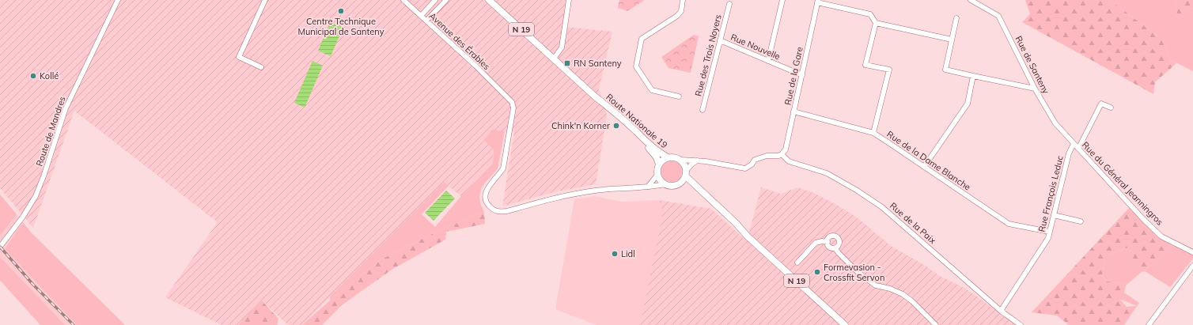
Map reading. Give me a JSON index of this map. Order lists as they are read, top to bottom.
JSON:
{
  "streets": {
    "main road": ["N 19", "Route Nationale 19"],
    "street": [
      "Avenue des Érables",
      "Rue Nouvelle",
      "Rue des Trois Noyers",
      "Rue de Santeny",
      "Rue de la Gare",
      "Route de Mandres",
      "Rue de la Dame Blanche",
      "Rue du Général Jeanningros",
      "Rue François Leduc",
      "Rue de la Paix"
    ]
  },
  "crossings": [
    ["N 19", "Route Nationale 19"],
    ["Rue Nouvelle", "Rue des Trois Noyers"],
    ["Rue Nouvelle", "Rue de la Gare"],
    ["Rue de Santeny", "Rue du Général Jeanningros"],
    ["Rue de Santeny", "Rue François Leduc"],
    ["Rue de la Gare", "Rue de la Dame Blanche"],
    ["Rue de la Gare", "Rue de la Paix"],
    ["Rue de la Dame Blanche", "Rue François Leduc"],
    ["Rue du Général Jeanningros", "Rue François Leduc"],
    ["Rue François Leduc", "Rue de la Paix"]
  ],
  "places": {
    "other": [
      "Centre Technique Municipal de Santeny",
      "Kollé",
      "Chink'n Korner",
      "Lidl",
      "Formevasion - Crossfit Servon"
    ],
    "transit": ["RN Santeny"]
  }
}
